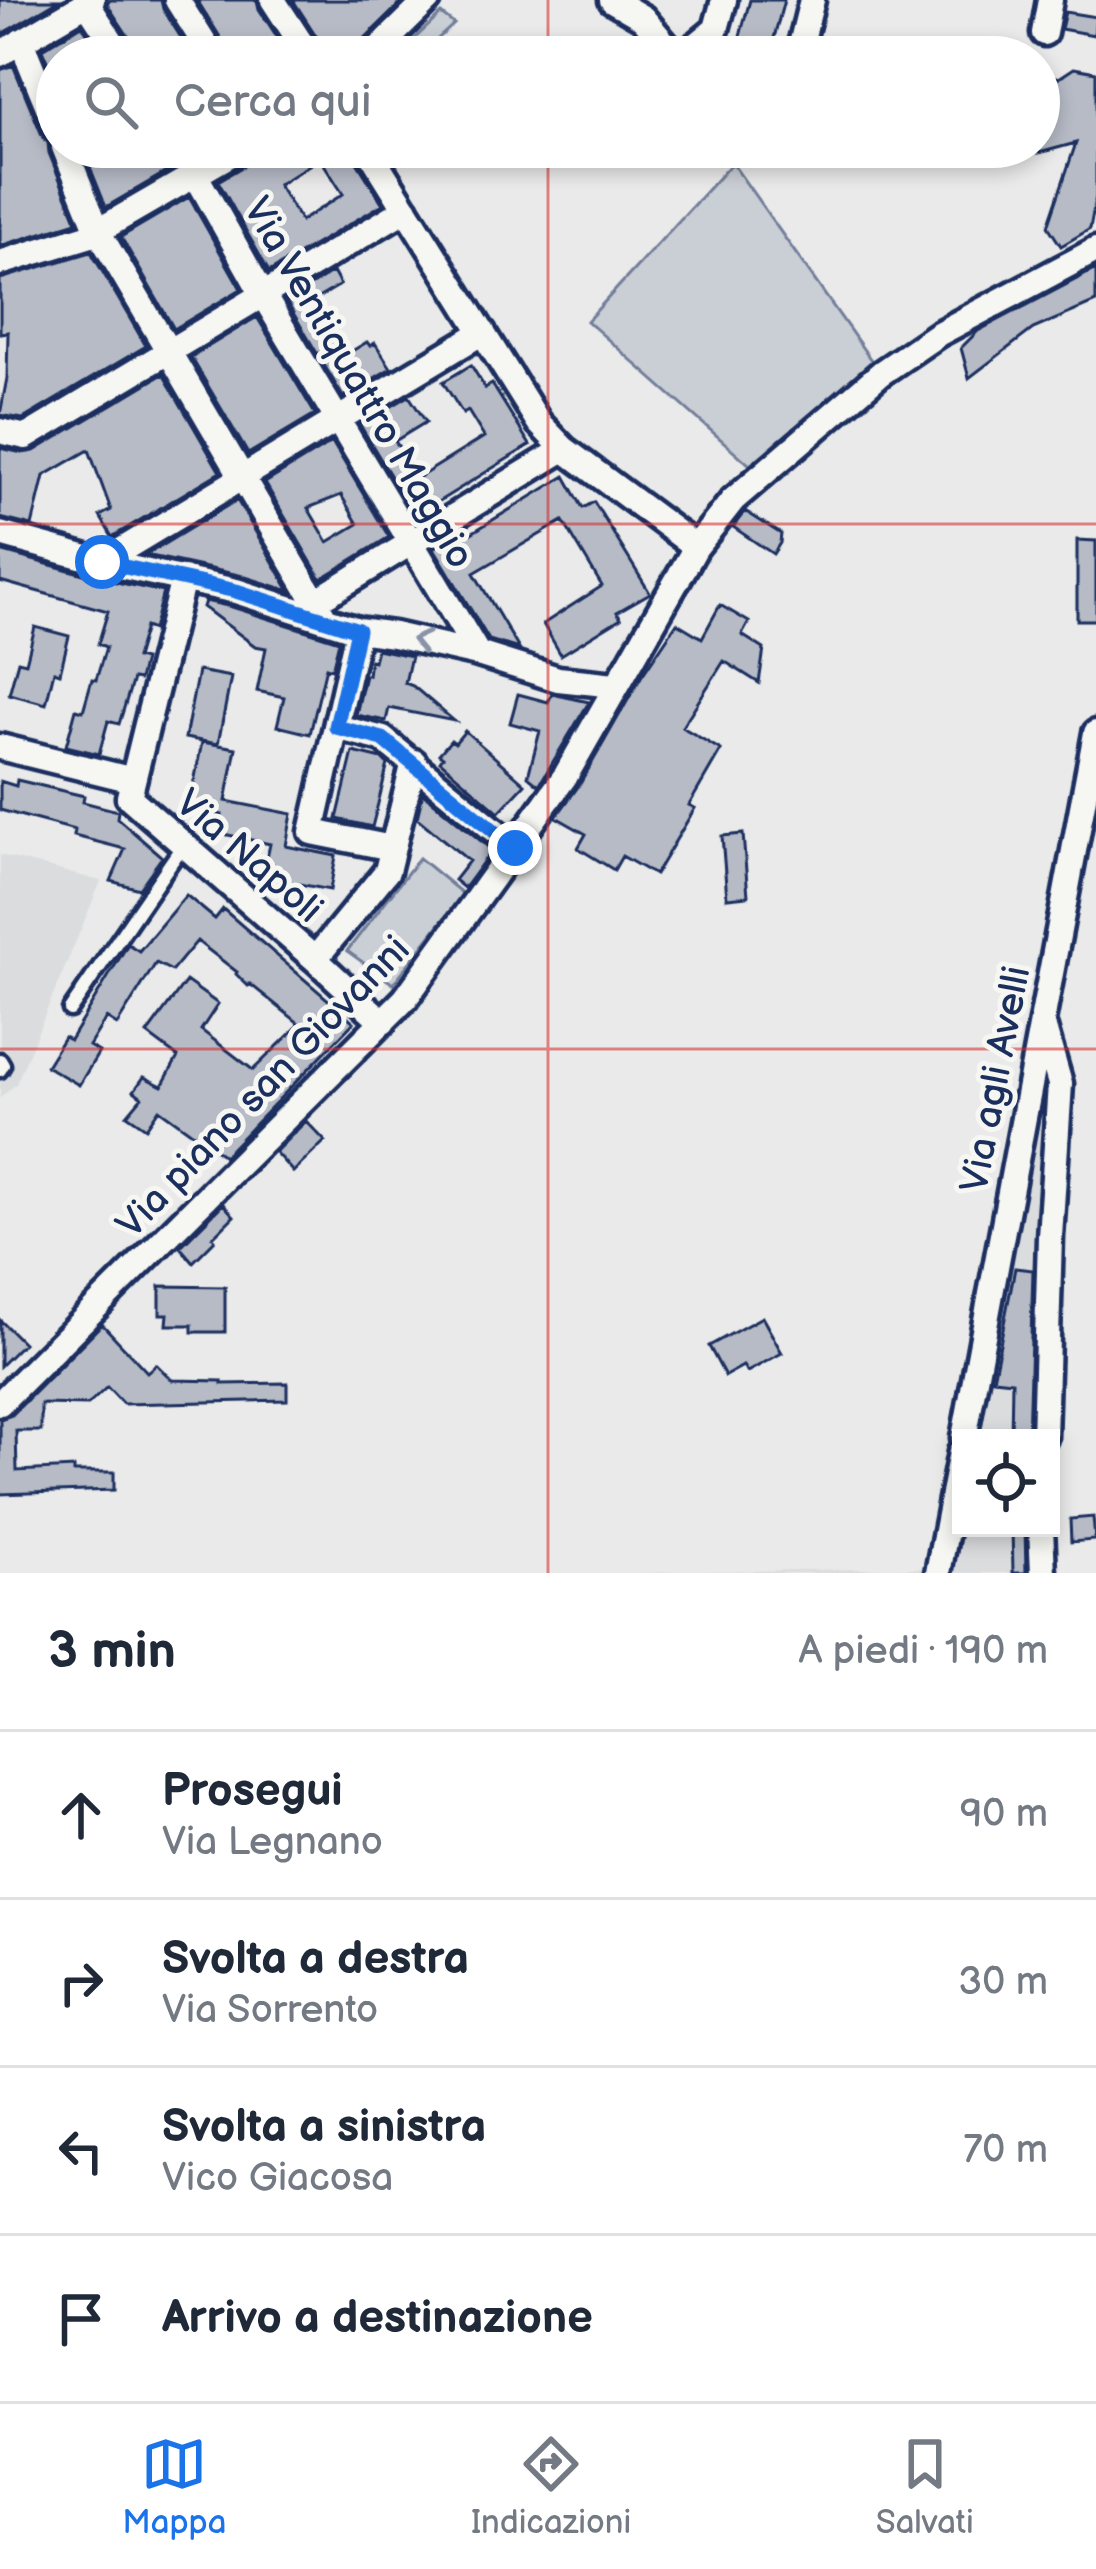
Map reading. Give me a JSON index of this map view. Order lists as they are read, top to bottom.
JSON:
{
  "streets": {
    "street": [
      "Via Ventiquattro Maggio",
      "Via Napoli",
      "Via agli Avelli",
      "Via piano san Giovanni"
    ]
  },
  "crossings": [
    ["Via Napoli", "Via piano san Giovanni"]
  ],
  "page": {
    "search": "Cerca qui",
    "heading": ["3 min", "A piedi · 190 m"],
    "list": [
      ["Prosegui", "Via Legnano", "90 m"],
      ["Svolta a destra", "Via Sorrento", "30 m"],
      ["Svolta a sinistra", "Vico Giacosa", "70 m"],
      "Arrivo a destinazione"
    ],
    "nav": ["Mappa", "Indicazioni", "Salvati"]
  }
}
